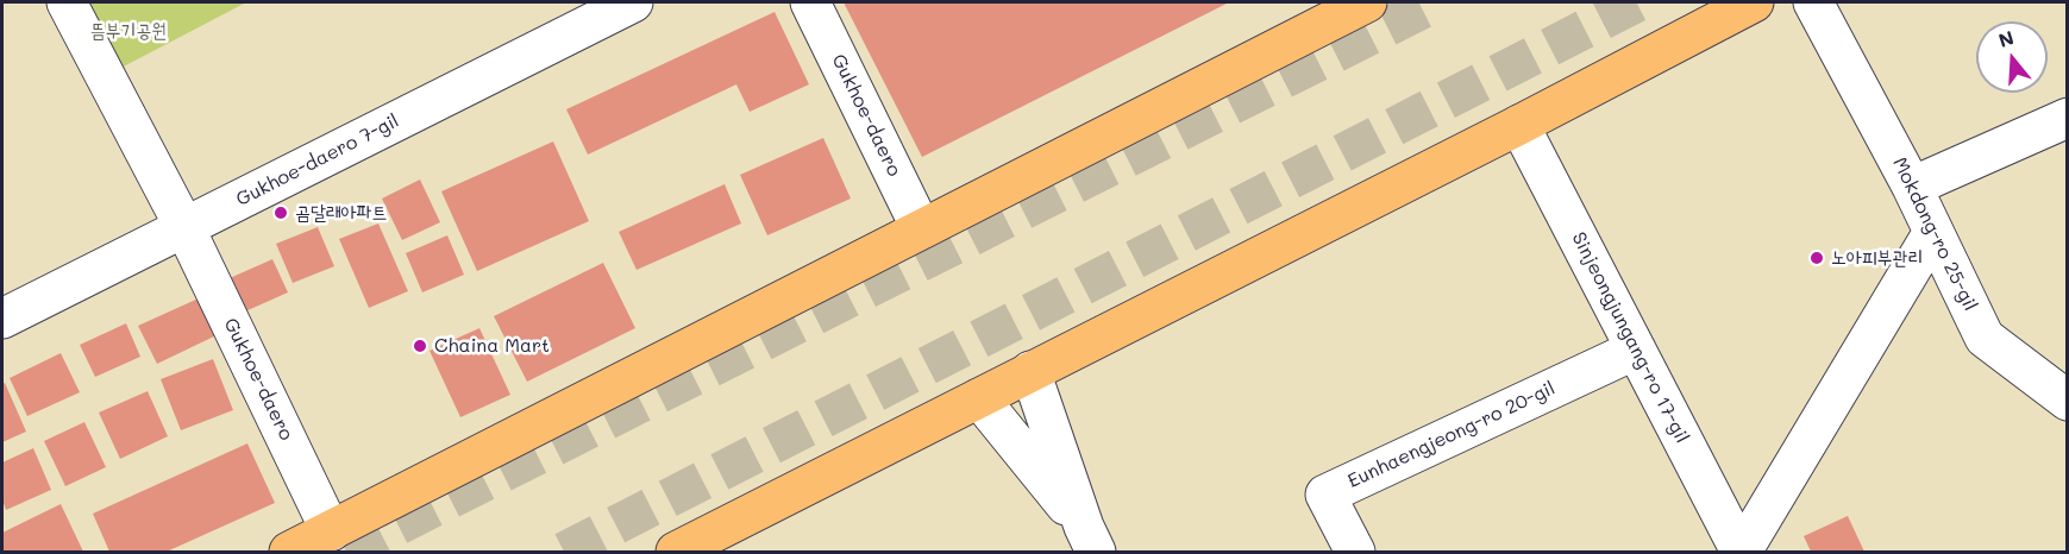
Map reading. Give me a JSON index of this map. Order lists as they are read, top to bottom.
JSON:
{
  "streets": {
    "street": [
      "Gukhoe-daero",
      "Gukhoe-daero 7-gil",
      "Mokdong-ro 25-gil",
      "Sinjeongjungang-ro 17-gil",
      "Eunhaengjeong-ro 20-gil"
    ]
  },
  "crossings": [
    ["Gukhoe-daero", "Gukhoe-daero 7-gil"],
    ["Sinjeongjungang-ro 17-gil", "Eunhaengjeong-ro 20-gil"]
  ],
  "parks": ["뜸부기공원"],
  "places": ["곰달래아파트", "노아피부관리", "Chaina Mart"],
  "north": "top"
}
